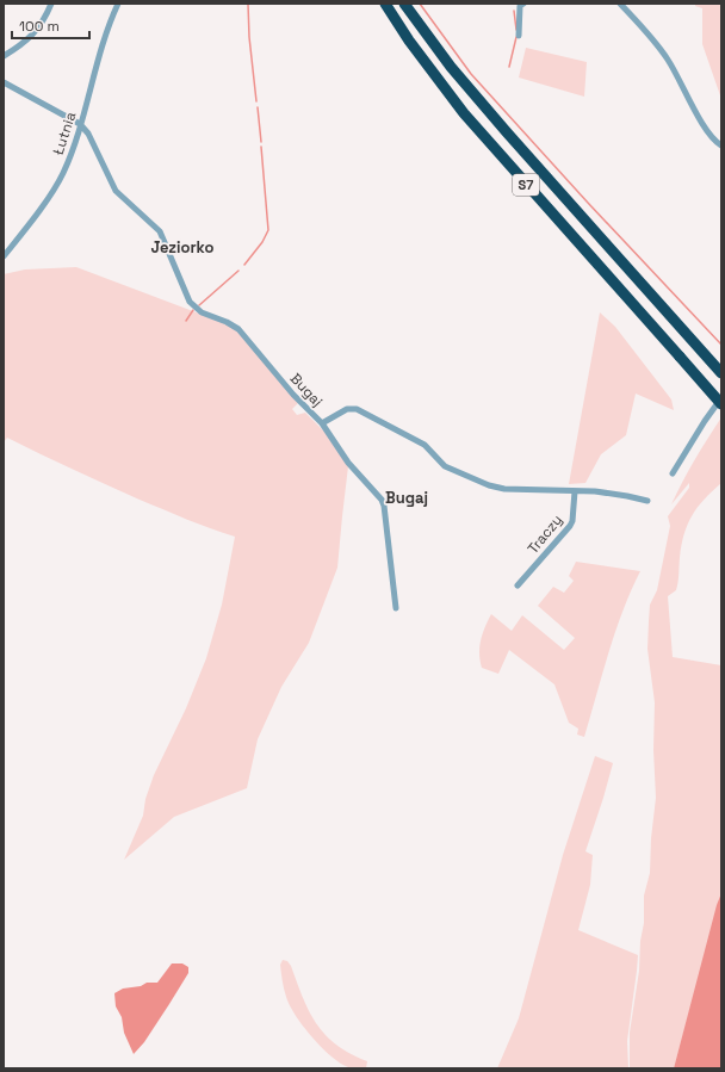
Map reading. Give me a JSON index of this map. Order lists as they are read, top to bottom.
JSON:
{
  "streets": {
    "highway": ["S7"],
    "street": ["Łutnia", "Bugaj", "Traczy"]
  },
  "crossings": [
    ["Łutnia", "Bugaj"],
    ["Bugaj", "Traczy"]
  ],
  "districts": ["Jeziorko", "Bugaj"],
  "scale_bar": "100 m"
}
